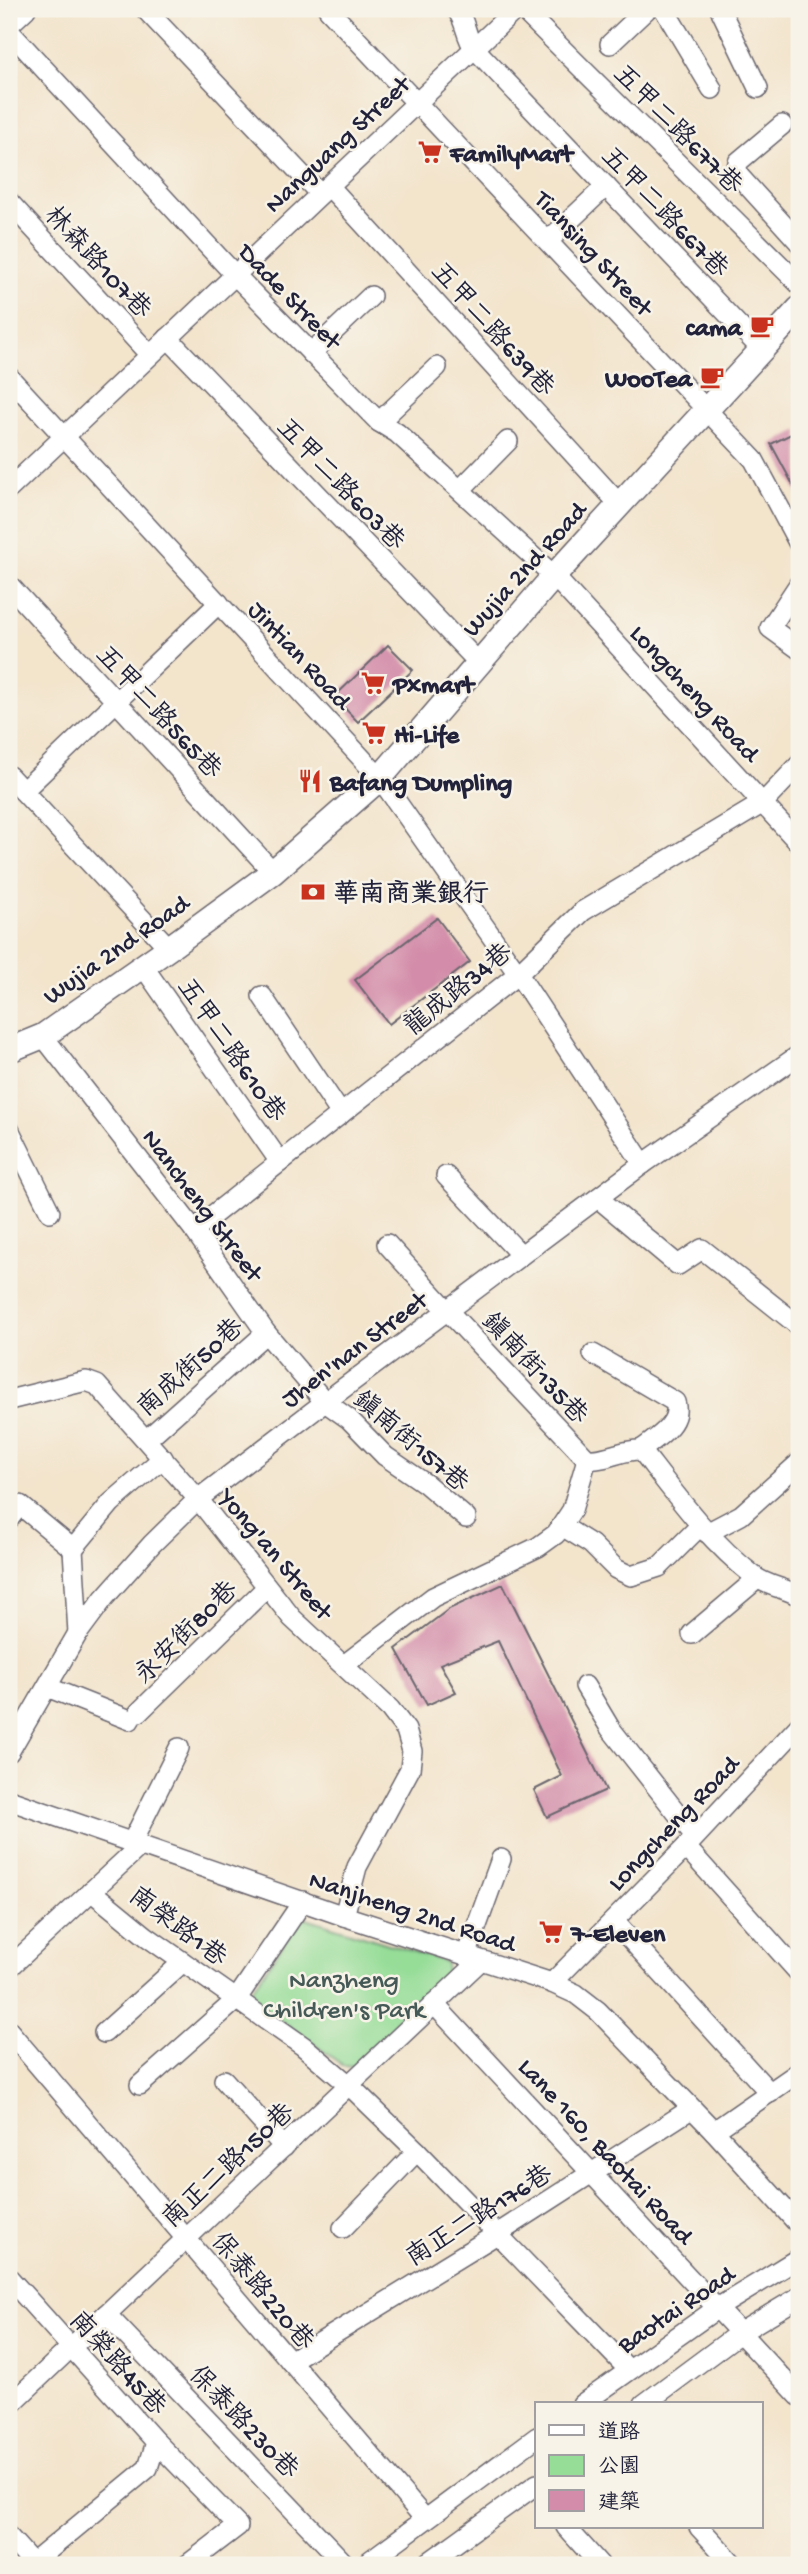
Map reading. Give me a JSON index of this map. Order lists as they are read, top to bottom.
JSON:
{
  "streets": {
    "main road": ["Wujia 2nd Road"],
    "street": [
      "五甲二路677巷",
      "Nanguang Street",
      "五甲二路667巷",
      "Tiansing Street",
      "林森路107巷",
      "Dade Street",
      "五甲二路639巷",
      "五甲二路603巷",
      "Jintian Road",
      "Longcheng Road",
      "五甲二路565巷",
      "龍成路34巷",
      "五甲二路610巷",
      "Nancheng Street",
      "Jhen'nan Street",
      "南成街50巷",
      "鎮南街135巷",
      "鎮南街157巷",
      "Yong'an Street",
      "永安街80巷",
      "Nanjheng 2nd Road",
      "南榮路1巷",
      "Lane 160, Baotai Road",
      "南正二路150巷",
      "南正二路176巷",
      "保泰路220巷",
      "Baotai Road",
      "南榮路45巷",
      "保泰路230巷"
    ]
  },
  "crossings": [
    ["Nanguang Street", "五甲二路667巷"],
    ["Nanguang Street", "Tiansing Street"],
    ["Nanguang Street", "林森路107巷"],
    ["Nanguang Street", "Dade Street"],
    ["Nanguang Street", "五甲二路639巷"],
    ["Nanguang Street", "五甲二路603巷"],
    ["Nanguang Street", "Jintian Road"],
    ["五甲二路667巷", "Wujia 2nd Road"],
    ["Tiansing Street", "Wujia 2nd Road"],
    ["Dade Street", "Wujia 2nd Road"],
    ["Dade Street", "Longcheng Road"],
    ["五甲二路639巷", "Wujia 2nd Road"],
    ["五甲二路603巷", "Wujia 2nd Road"],
    ["Wujia 2nd Road", "Jintian Road"],
    ["Wujia 2nd Road", "Longcheng Road"],
    ["Wujia 2nd Road", "五甲二路565巷"],
    ["Wujia 2nd Road", "五甲二路610巷"],
    ["Wujia 2nd Road", "Nancheng Street"],
    ["Jintian Road", "龍成路34巷"],
    ["Jintian Road", "Jhen'nan Street"],
    ["Longcheng Road", "龍成路34巷"],
    ["Longcheng Road", "Nanjheng 2nd Road"],
    ["龍成路34巷", "五甲二路610巷"],
    ["龍成路34巷", "Nancheng Street"],
    ["Nancheng Street", "Jhen'nan Street"],
    ["Nancheng Street", "南成街50巷"],
    ["Nancheng Street", "鎮南街157巷"],
    ["Jhen'nan Street", "鎮南街135巷"],
    ["Jhen'nan Street", "鎮南街157巷"],
    ["Jhen'nan Street", "Yong'an Street"],
    ["Jhen'nan Street", "永安街80巷"],
    ["南成街50巷", "Yong'an Street"],
    ["鎮南街135巷", "Yong'an Street"],
    ["Yong'an Street", "永安街80巷"],
    ["Yong'an Street", "Nanjheng 2nd Road"],
    ["Nanjheng 2nd Road", "南正二路150巷"],
    ["Nanjheng 2nd Road", "南正二路176巷"],
    ["南榮路1巷", "南正二路150巷"],
    ["南榮路1巷", "南正二路176巷"],
    ["南榮路1巷", "Baotai Road"],
    ["Lane 160, Baotai Road", "南正二路150巷"],
    ["Lane 160, Baotai Road", "南正二路176巷"],
    ["Lane 160, Baotai Road", "Baotai Road"],
    ["南正二路150巷", "保泰路220巷"],
    ["南正二路150巷", "南榮路45巷"],
    ["南正二路150巷", "保泰路230巷"],
    ["南正二路176巷", "保泰路220巷"]
  ],
  "parks": ["Nanzheng Children's Park"],
  "places": {
    "supermarket": [
      "FamilyMart",
      "Pxmart",
      "Hi-Life",
      "7-Eleven"
    ],
    "cafe": ["cama", "WooTea"],
    "restaurant": ["Bafang Dumpling"],
    "bank": ["華南商業銀行"]
  },
  "legend": ["道路", "公園", "建築"]
}
